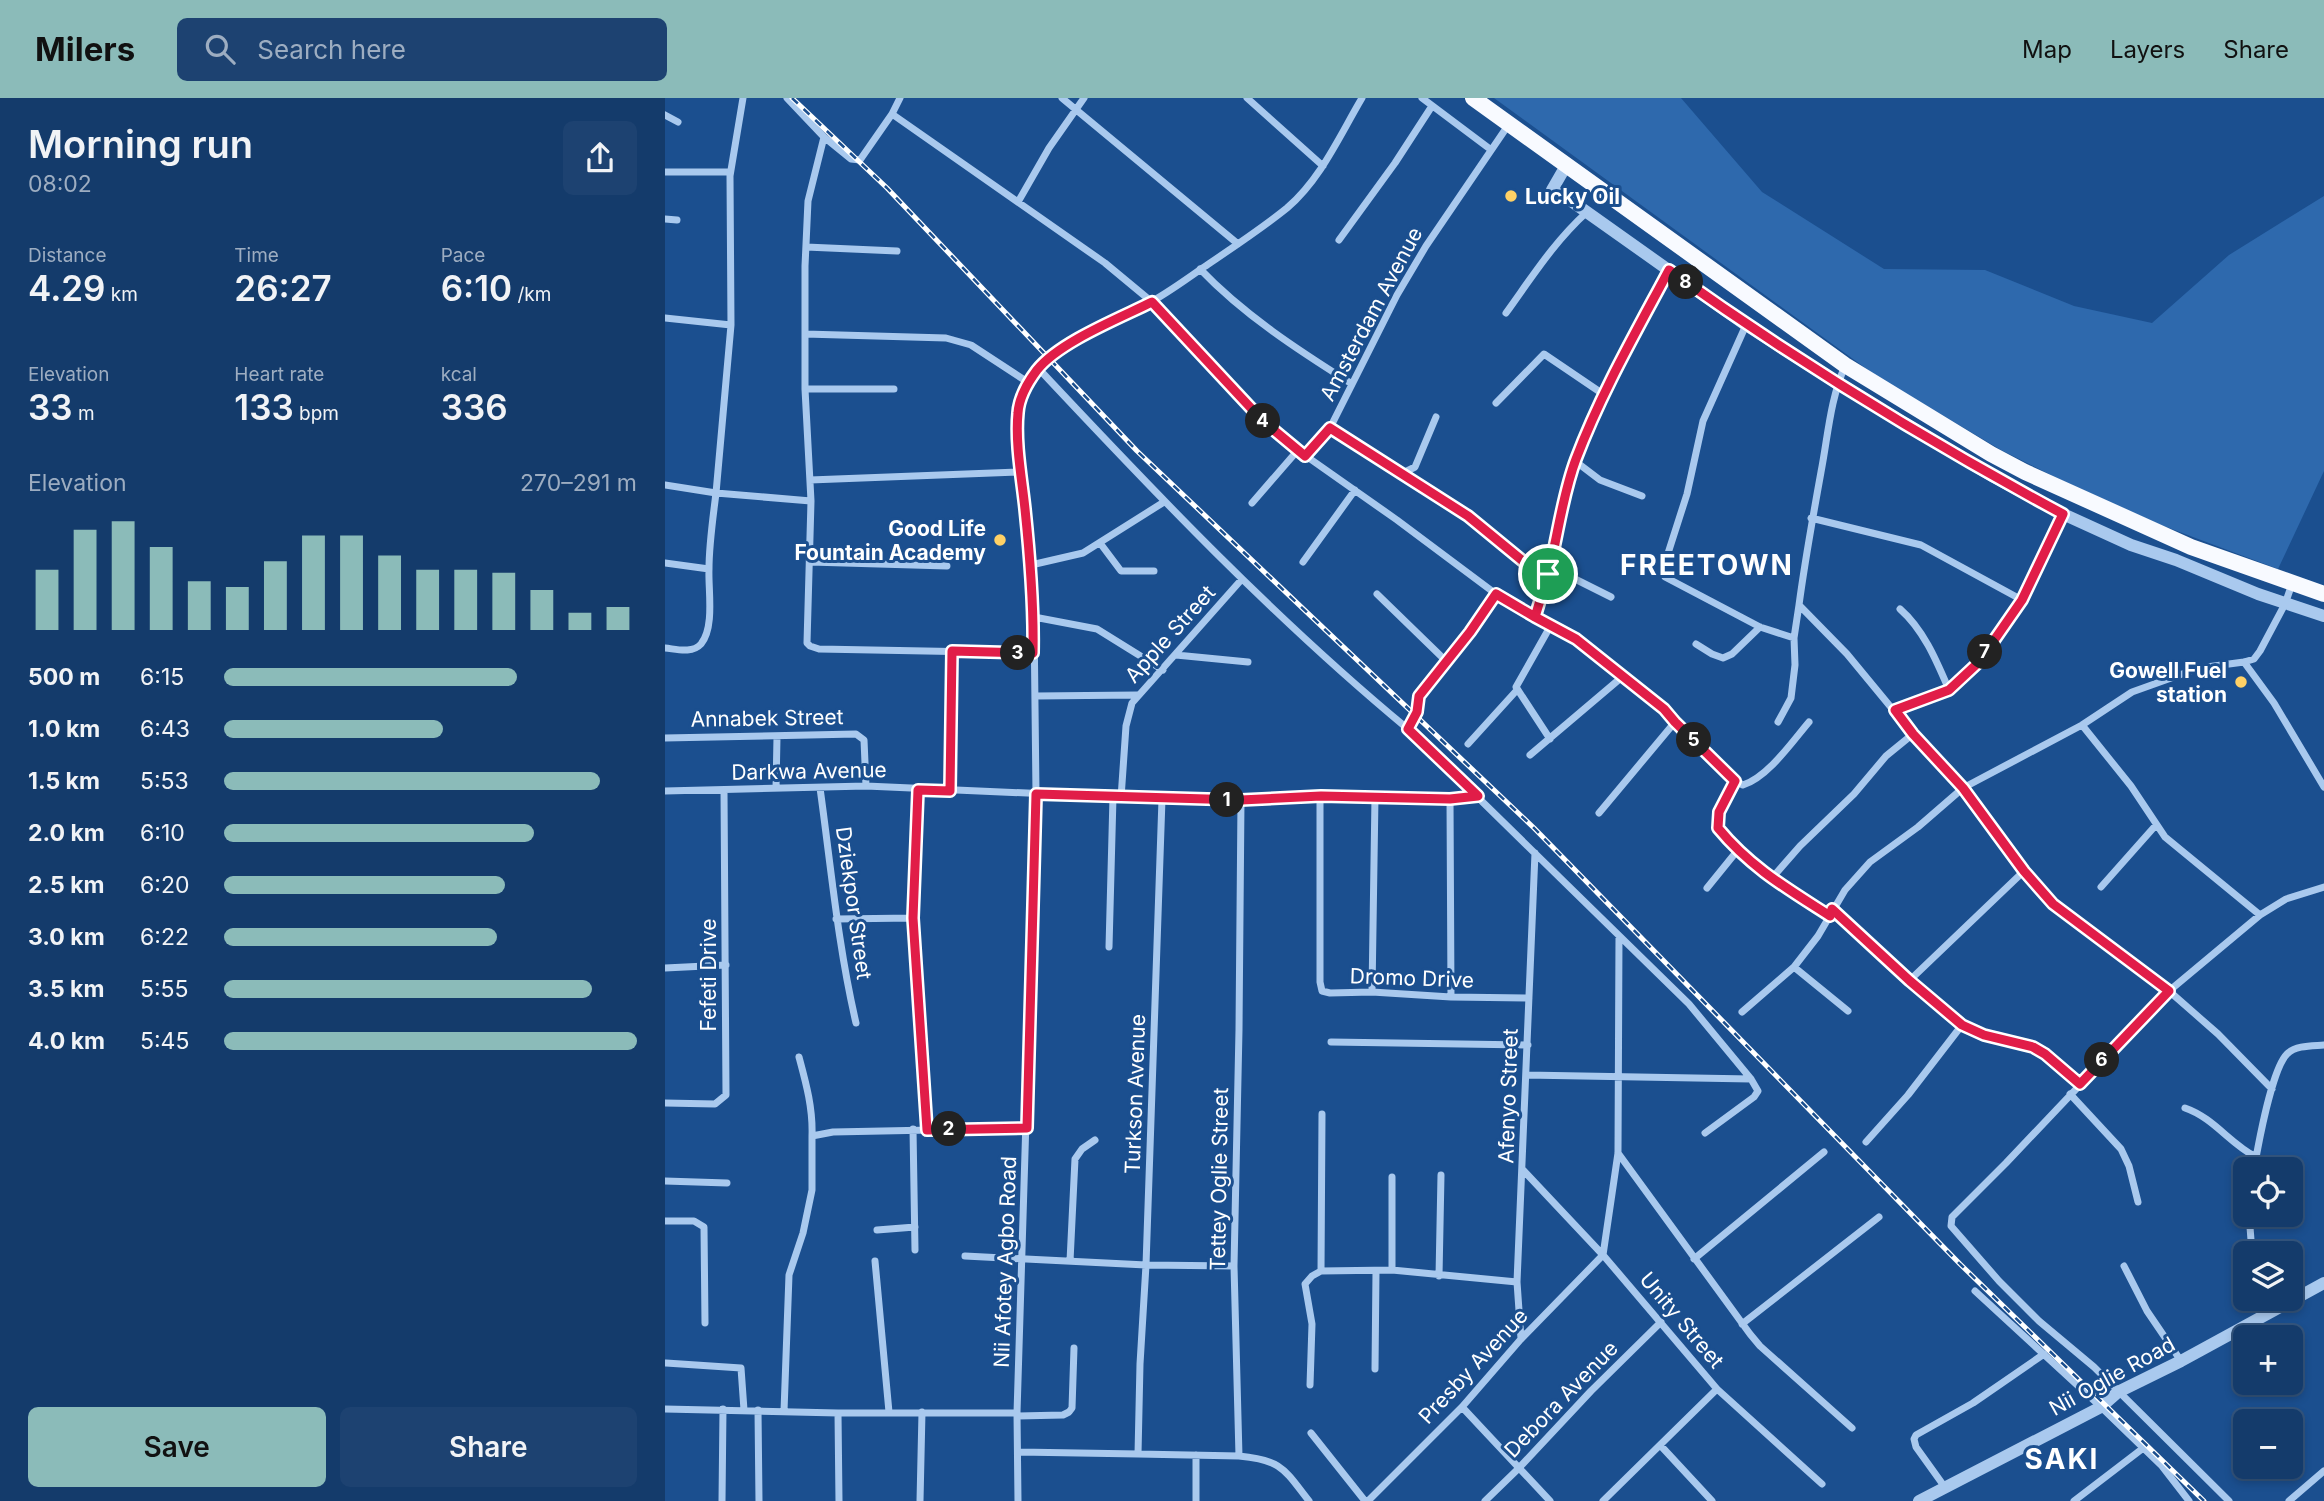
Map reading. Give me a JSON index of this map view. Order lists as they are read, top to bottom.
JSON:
{
  "streets": {
    "street": [
      "Amsterdam Avenue",
      "Apple Street",
      "Annabek Street",
      "Darkwa Avenue",
      "Dziekpor Street",
      "Fefeti Drive",
      "Dromo Drive",
      "Turkson Avenue",
      "Afenyo Street",
      "Tettey Oglie Street",
      "Nii Afotey Agbo Road",
      "Unity Street",
      "Presby Avenue",
      "Nii Oglie Road",
      "Debora Avenue"
    ]
  },
  "crossings": [
    ["Apple Street", "Darkwa Avenue"],
    ["Annabek Street", "Darkwa Avenue"],
    ["Darkwa Avenue", "Dziekpor Street"],
    ["Darkwa Avenue", "Fefeti Drive"],
    ["Darkwa Avenue", "Dromo Drive"],
    ["Darkwa Avenue", "Turkson Avenue"],
    ["Darkwa Avenue", "Tettey Oglie Street"],
    ["Darkwa Avenue", "Nii Afotey Agbo Road"],
    ["Dromo Drive", "Afenyo Street"],
    ["Afenyo Street", "Unity Street"],
    ["Afenyo Street", "Presby Avenue"],
    ["Unity Street", "Presby Avenue"],
    ["Unity Street", "Debora Avenue"]
  ],
  "districts": ["FREETOWN", "SAKI"],
  "places": ["Lucky Oil", "Good Life Fountain Academy", "Gowell Fuel station"],
  "page": {
    "header": "Milers",
    "search": "Search here",
    "nav": ["Map", "Layers", "Share"],
    "heading": ["Morning run", "08:02"],
    "stats": [
      ["Distance", "4.29 km"],
      ["Time", "26:27"],
      ["Pace", "6:10 /km"],
      ["Elevation", "33 m"],
      ["Heart rate", "133 bpm"],
      ["kcal", "336"]
    ],
    "pins": [
      "8",
      "4",
      "7",
      "3",
      "5",
      "1",
      "6",
      "2"
    ],
    "chart": ["Elevation", "270–291 m"],
    "list": [
      {
        "name": "500 m",
        "note": "6:15"
      },
      {
        "name": "1.0 km",
        "note": "6:43"
      },
      {
        "name": "1.5 km",
        "note": "5:53"
      },
      {
        "name": "2.0 km",
        "note": "6:10"
      },
      {
        "name": "2.5 km",
        "note": "6:20"
      },
      {
        "name": "3.0 km",
        "note": "6:22"
      },
      {
        "name": "3.5 km",
        "note": "5:55"
      },
      {
        "name": "4.0 km",
        "note": "5:45"
      }
    ],
    "map_buttons": ["+", "−"],
    "buttons": ["Save", "Share"]
  }
}
